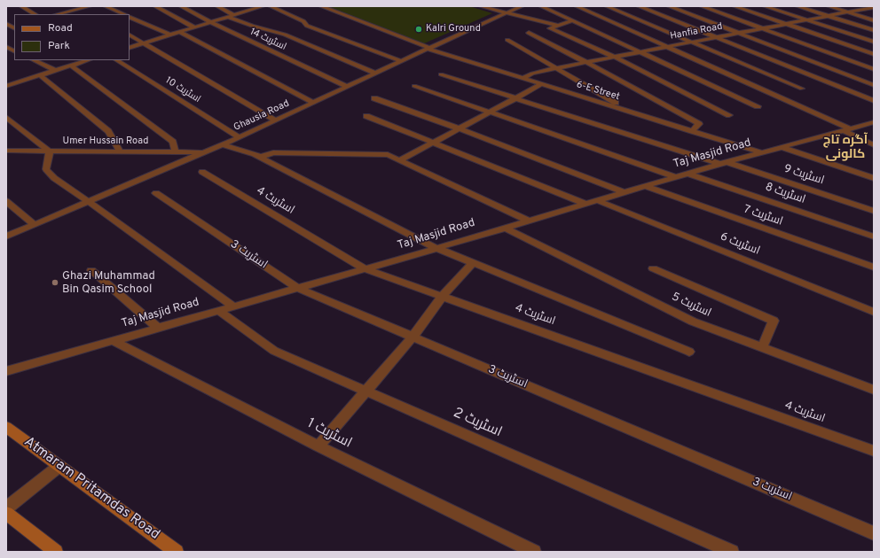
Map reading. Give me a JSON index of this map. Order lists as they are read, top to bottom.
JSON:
{
  "streets": {
    "main road": ["Atmaram Pritamdas Road"],
    "street": [
      "Hanfia Road",
      "اسٹریٹ 14",
      "اسٹریٹ 10",
      "6-E Street",
      "Ghausia Road",
      "Umer Hussain Road",
      "Taj Masjid Road",
      "اسٹریٹ 9",
      "اسٹریٹ 8",
      "اسٹریٹ 4",
      "اسٹریٹ 7",
      "اسٹریٹ 6",
      "اسٹریٹ 3",
      "اسٹریٹ 5",
      "اسٹریٹ 2",
      "اسٹریٹ 1"
    ]
  },
  "crossings": [
    ["Hanfia Road", "6-E Street"],
    ["اسٹریٹ 14", "Ghausia Road"],
    ["اسٹریٹ 10", "Ghausia Road"],
    ["6-E Street", "Ghausia Road"],
    ["6-E Street", "Taj Masjid Road"],
    ["Ghausia Road", "Umer Hussain Road"],
    ["Taj Masjid Road", "اسٹریٹ 9"],
    ["Taj Masjid Road", "اسٹریٹ 8"],
    ["Taj Masjid Road", "اسٹریٹ 4"],
    ["Taj Masjid Road", "اسٹریٹ 7"],
    ["Taj Masjid Road", "اسٹریٹ 6"],
    ["Taj Masjid Road", "اسٹریٹ 3"],
    ["Taj Masjid Road", "اسٹریٹ 5"],
    ["Taj Masjid Road", "اسٹریٹ 2"],
    ["Taj Masjid Road", "اسٹریٹ 1"]
  ],
  "districts": ["آگرہ تاج کالونی"],
  "places": ["Kalri Ground", "Ghazi Muhammad Bin Qasim School"],
  "legend": ["Road", "Park"]
}
